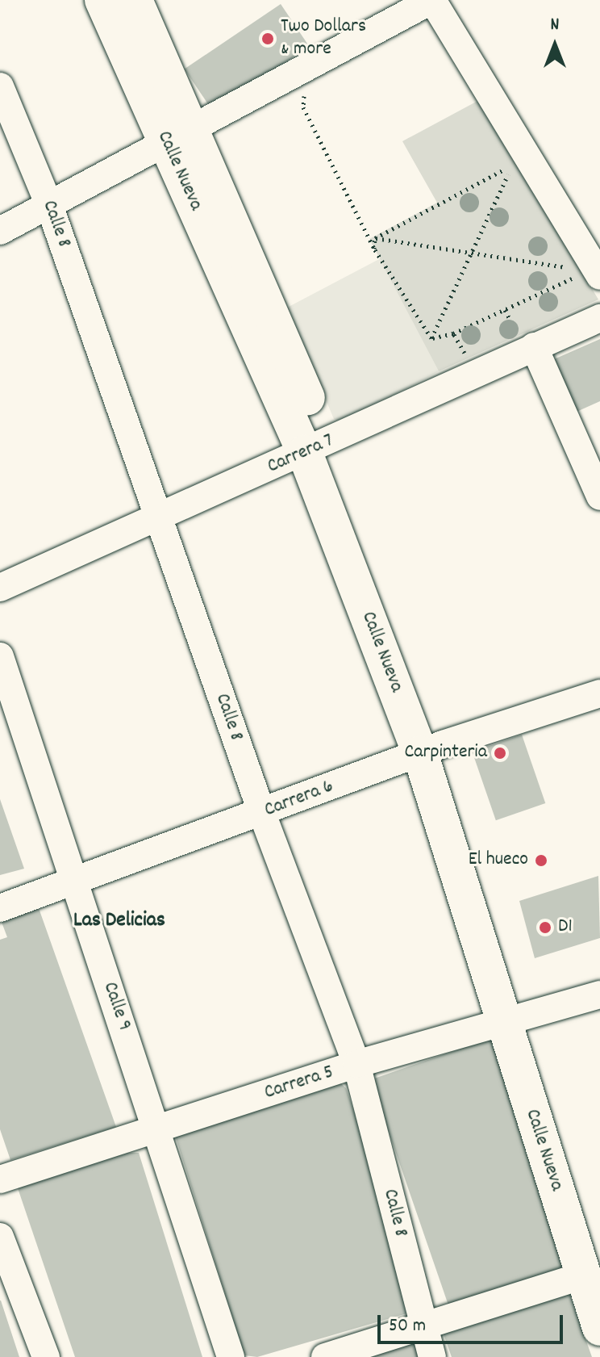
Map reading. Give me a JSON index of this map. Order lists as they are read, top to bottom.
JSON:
{
  "streets": {
    "main road": ["Calle Nueva"],
    "street": [
      "Calle 8",
      "Carrera 7",
      "Carrera 6",
      "Calle 9",
      "Carrera 5"
    ]
  },
  "crossings": [
    ["Calle Nueva", "Carrera 7"],
    ["Calle Nueva", "Carrera 6"],
    ["Calle Nueva", "Carrera 5"],
    ["Calle 8", "Carrera 7"],
    ["Calle 8", "Carrera 6"],
    ["Calle 8", "Carrera 5"],
    ["Carrera 6", "Calle 9"],
    ["Calle 9", "Carrera 5"]
  ],
  "districts": ["Las Delicias"],
  "places": [
    "Two Dollars & more",
    "Carpinteria",
    "El hueco",
    "D1"
  ],
  "scale_bar": "50 m",
  "north": "top"
}
